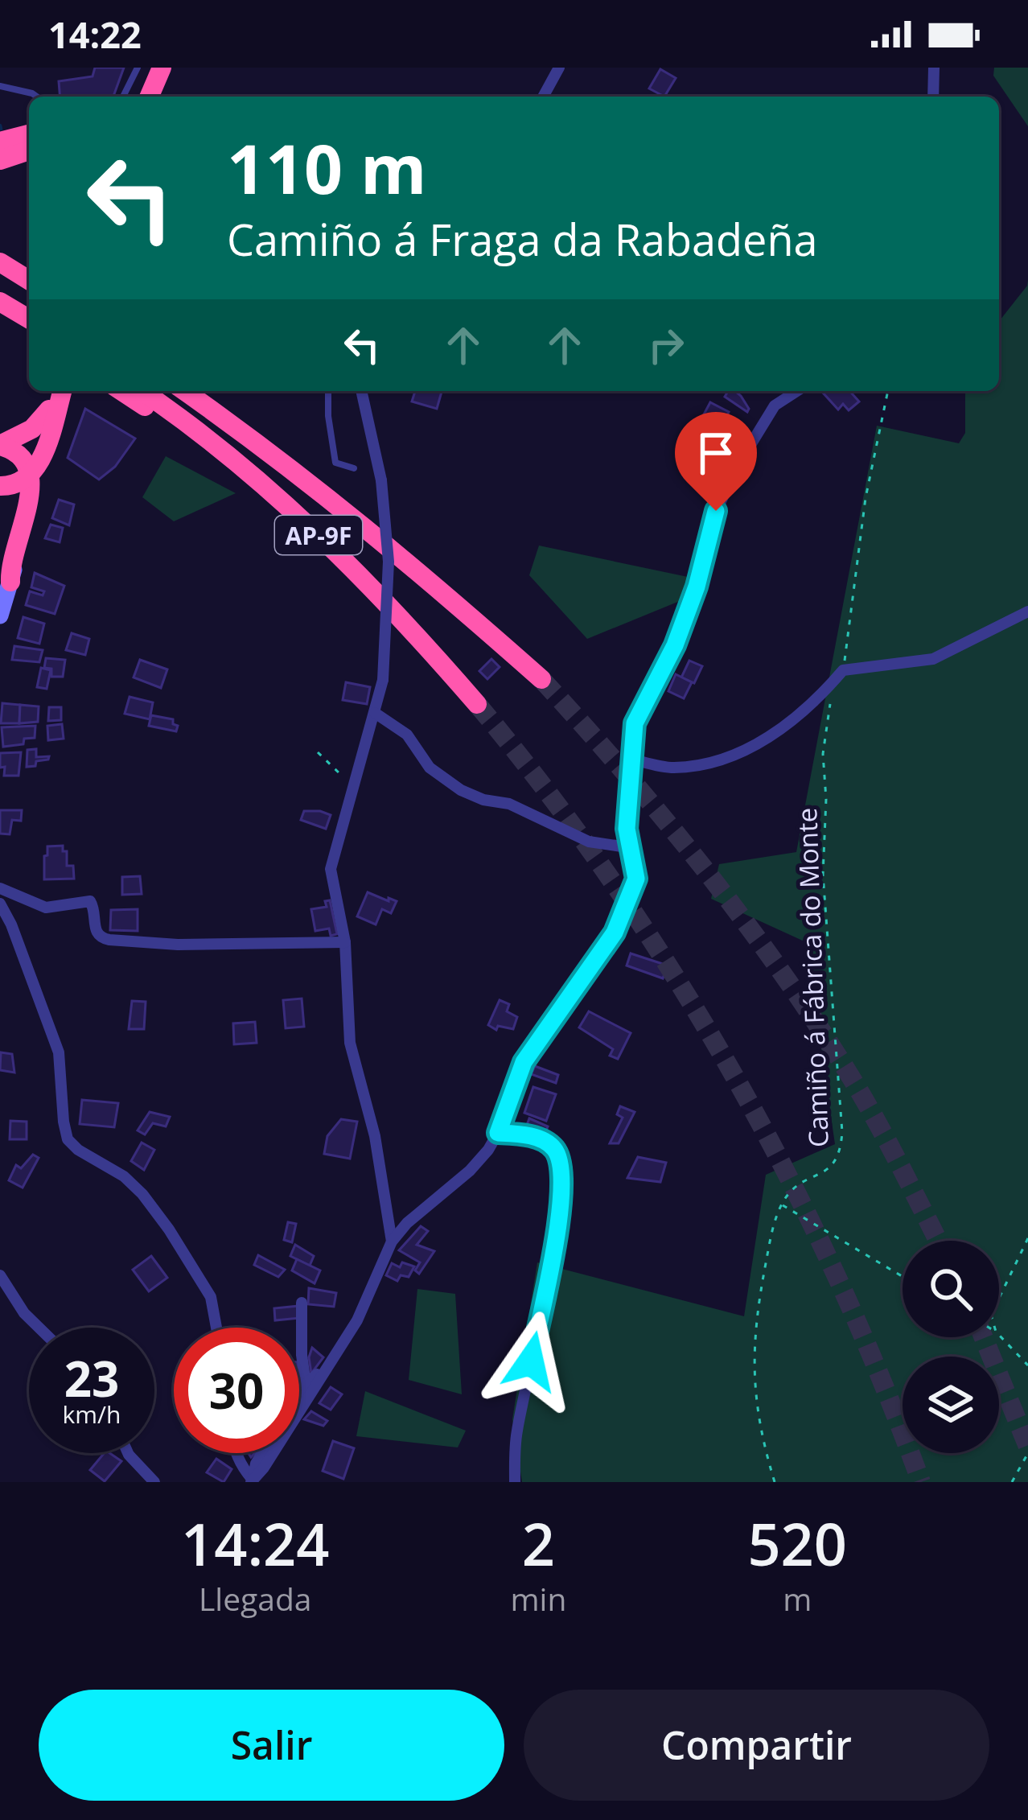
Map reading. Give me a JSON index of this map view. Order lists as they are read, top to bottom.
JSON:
{
  "streets": {
    "highway": ["AP-9F"],
    "path": ["Camiño á Fábrica do Monte"]
  },
  "page": {
    "status": "14:22",
    "turn": ["110 m", "Camiño á Fraga da Rabadeña"],
    "speed": "23 km/h",
    "limit": "30",
    "eta": [
      "14:24",
      "Llegada",
      "2",
      "min",
      "520",
      "m"
    ],
    "buttons": ["Salir", "Compartir"]
  }
}
